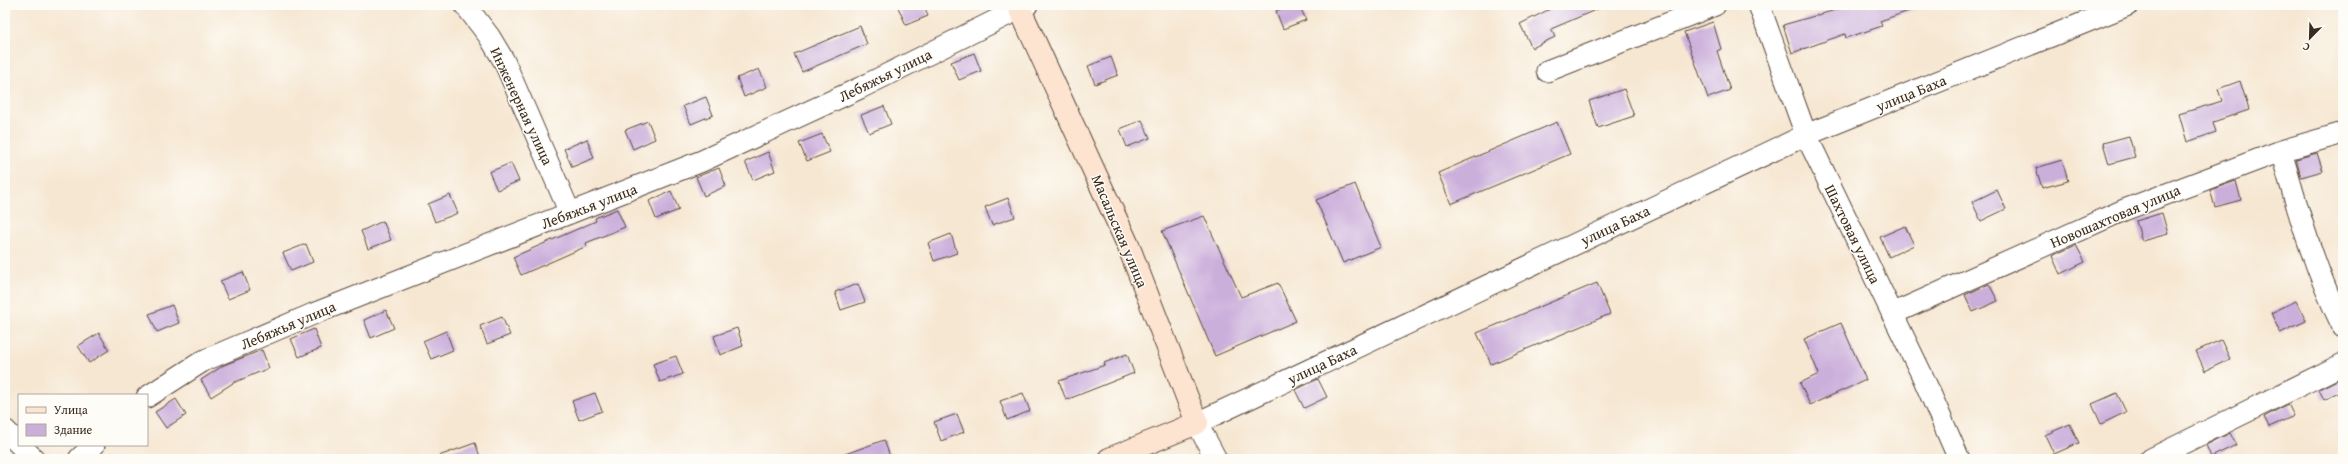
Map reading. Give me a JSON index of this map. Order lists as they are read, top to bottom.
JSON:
{
  "streets": {
    "street": [
      "Лебяжья улица",
      "улица Баха",
      "Инженерная улица",
      "Новошахтовая улица",
      "Масальская улица",
      "Шахтовая улица"
    ]
  },
  "crossings": [
    ["Лебяжья улица", "Инженерная улица"],
    ["Лебяжья улица", "Масальская улица"],
    ["улица Баха", "Масальская улица"],
    ["улица Баха", "Шахтовая улица"],
    ["Новошахтовая улица", "Шахтовая улица"]
  ],
  "legend": ["Улица", "Здание"],
  "north": "bottom left"
}
